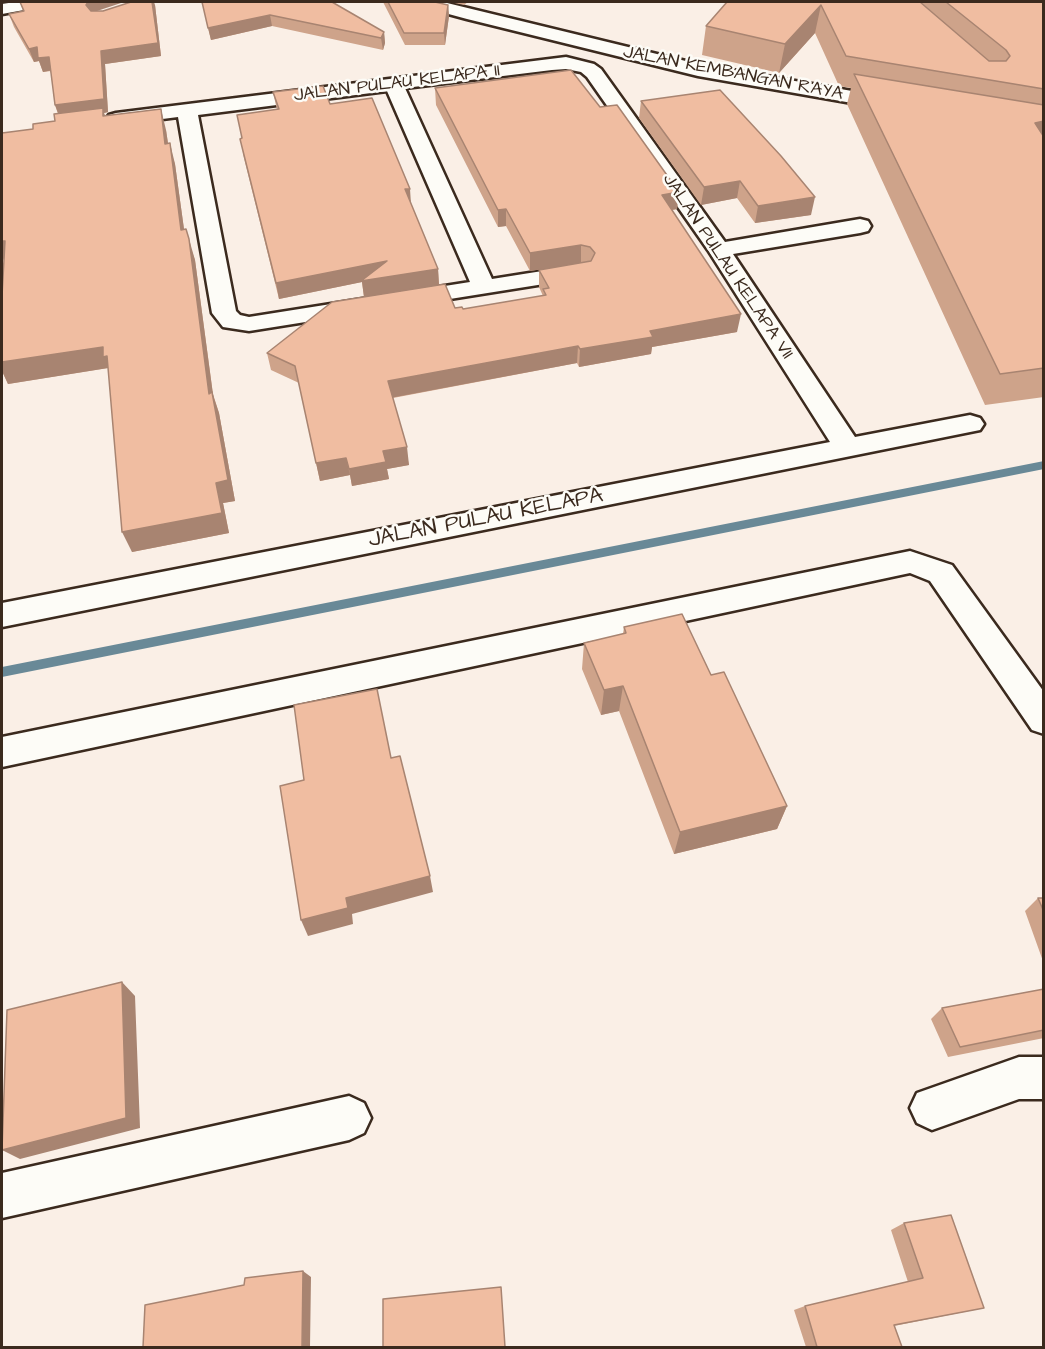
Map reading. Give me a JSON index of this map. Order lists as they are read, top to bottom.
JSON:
{
  "streets": {
    "street": [
      "JALAN KEMBANGAN RAYA",
      "JALAN PULAU KELAPA II",
      "JALAN PULAU KELAPA VII",
      "JALAN PULAU KELAPA"
    ]
  },
  "crossings": [
    ["JALAN PULAU KELAPA II", "JALAN PULAU KELAPA VII"],
    ["JALAN PULAU KELAPA VII", "JALAN PULAU KELAPA"]
  ]
}
